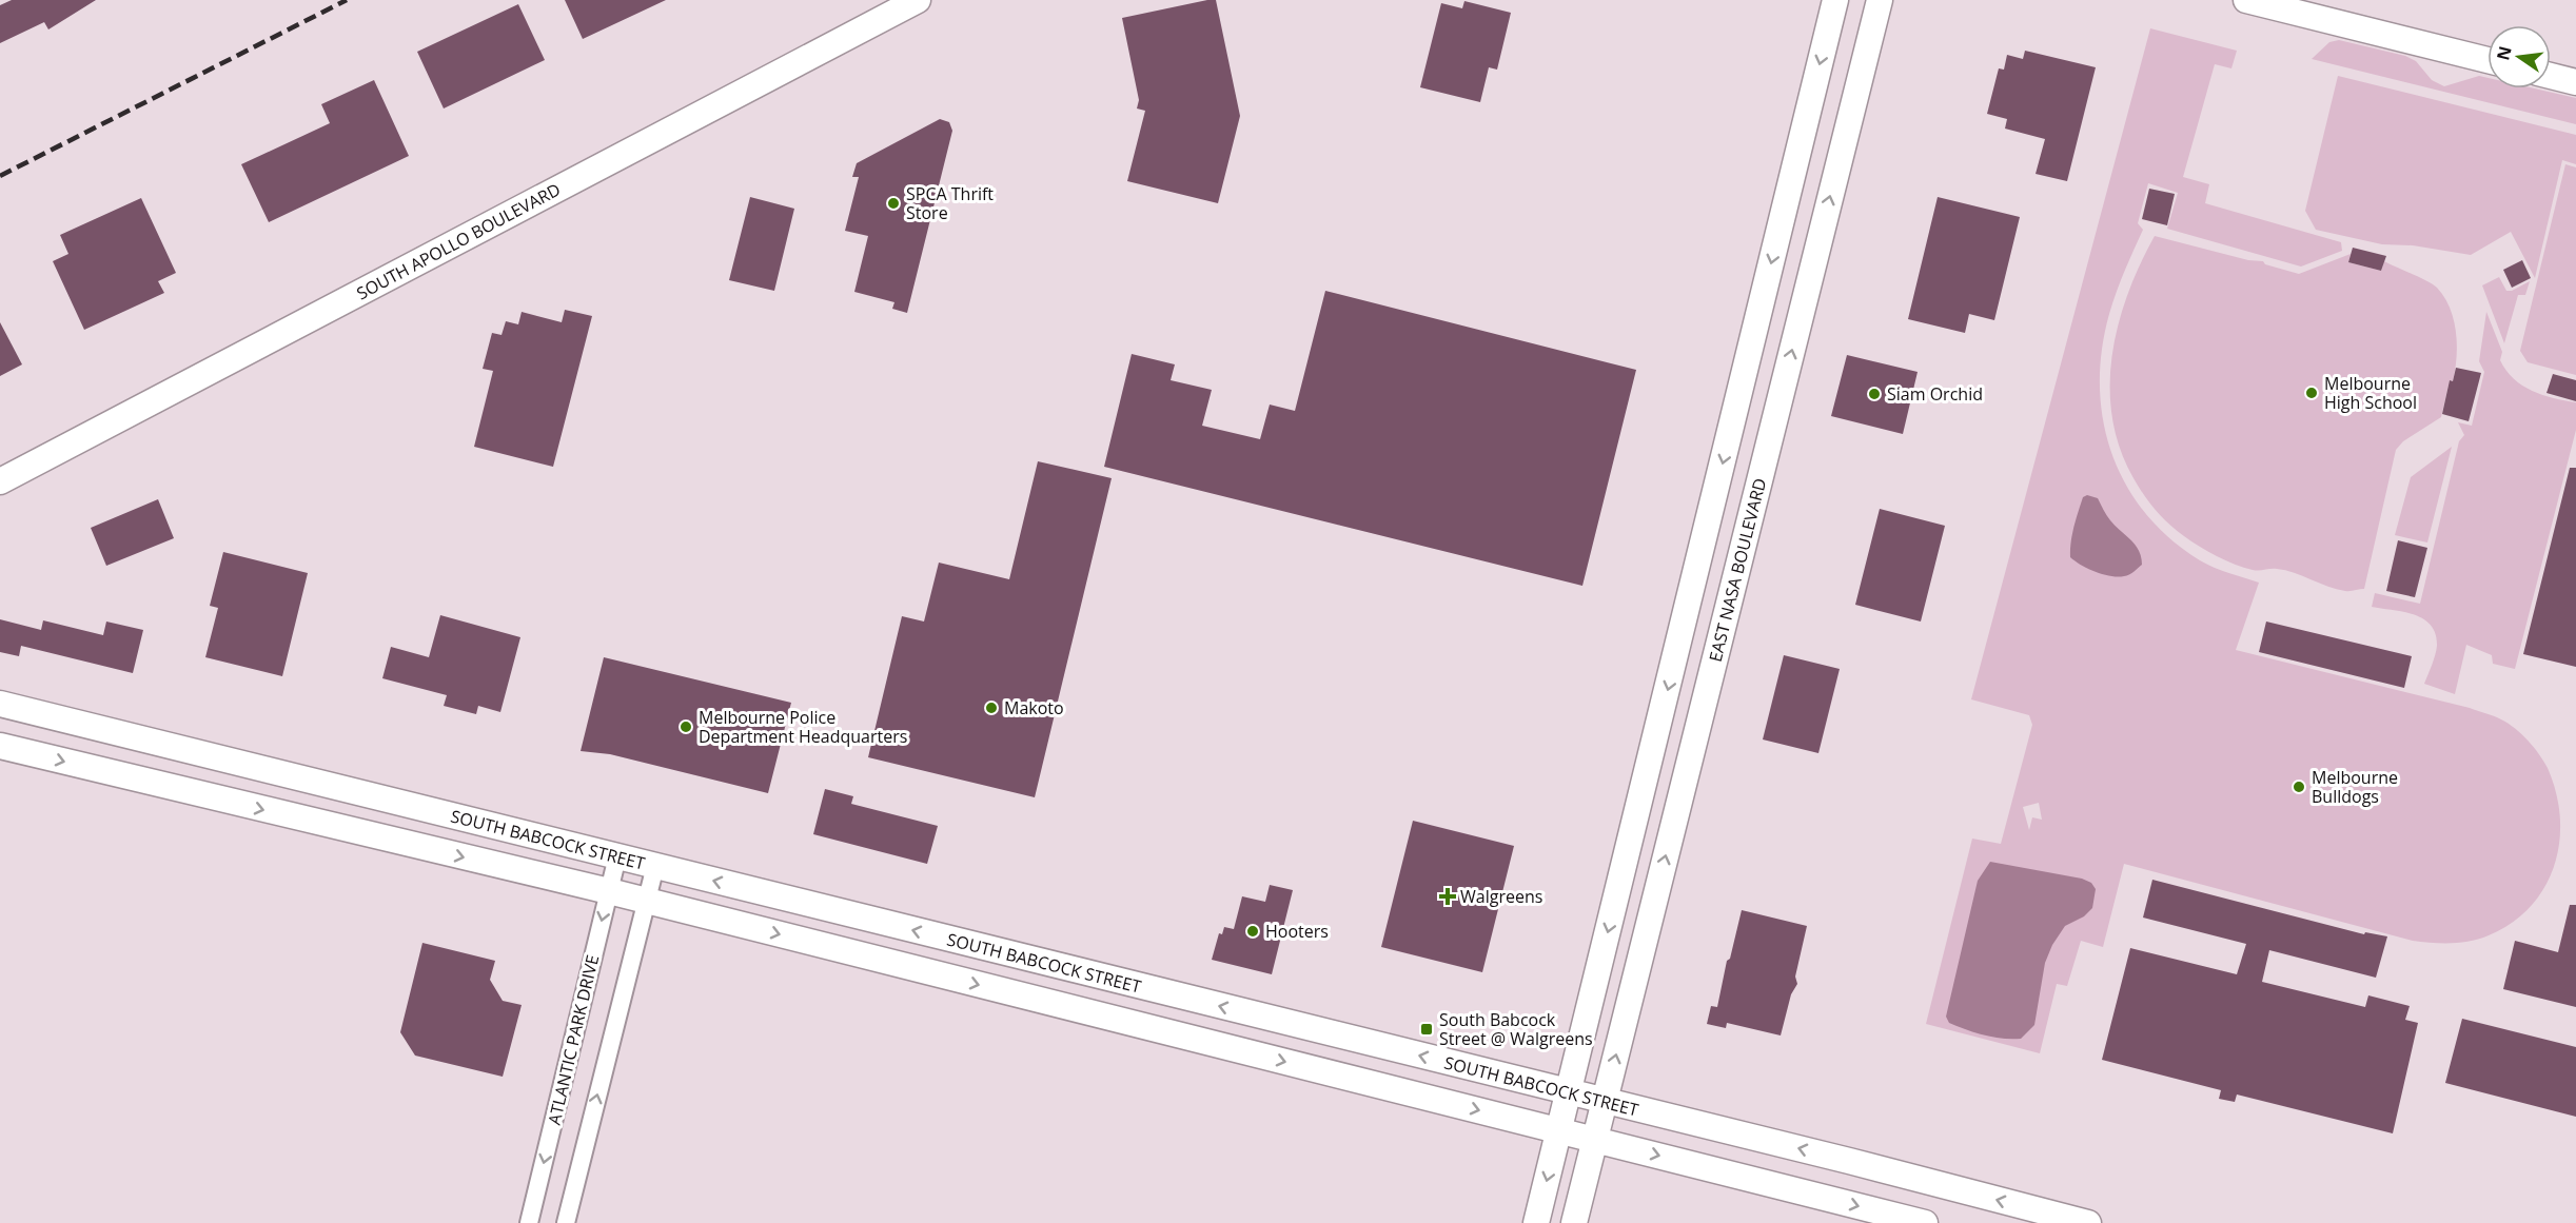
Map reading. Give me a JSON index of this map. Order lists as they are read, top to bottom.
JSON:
{
  "streets": {
    "main road": ["SOUTH APOLLO BOULEVARD", "EAST NASA BOULEVARD", "SOUTH BABCOCK STREET"],
    "street": ["ATLANTIC PARK DRIVE"]
  },
  "crossings": [
    ["EAST NASA BOULEVARD", "SOUTH BABCOCK STREET"],
    ["SOUTH BABCOCK STREET", "ATLANTIC PARK DRIVE"]
  ],
  "places": {
    "other": [
      "SPCA Thrift Store",
      "Melbourne High School",
      "Siam Orchid",
      "Makoto",
      "Melbourne Police Department Headquarters",
      "Melbourne Bulldogs",
      "Hooters"
    ],
    "health": ["Walgreens"],
    "transit": ["South Babcock Street @ Walgreens"]
  },
  "north": "left"
}
